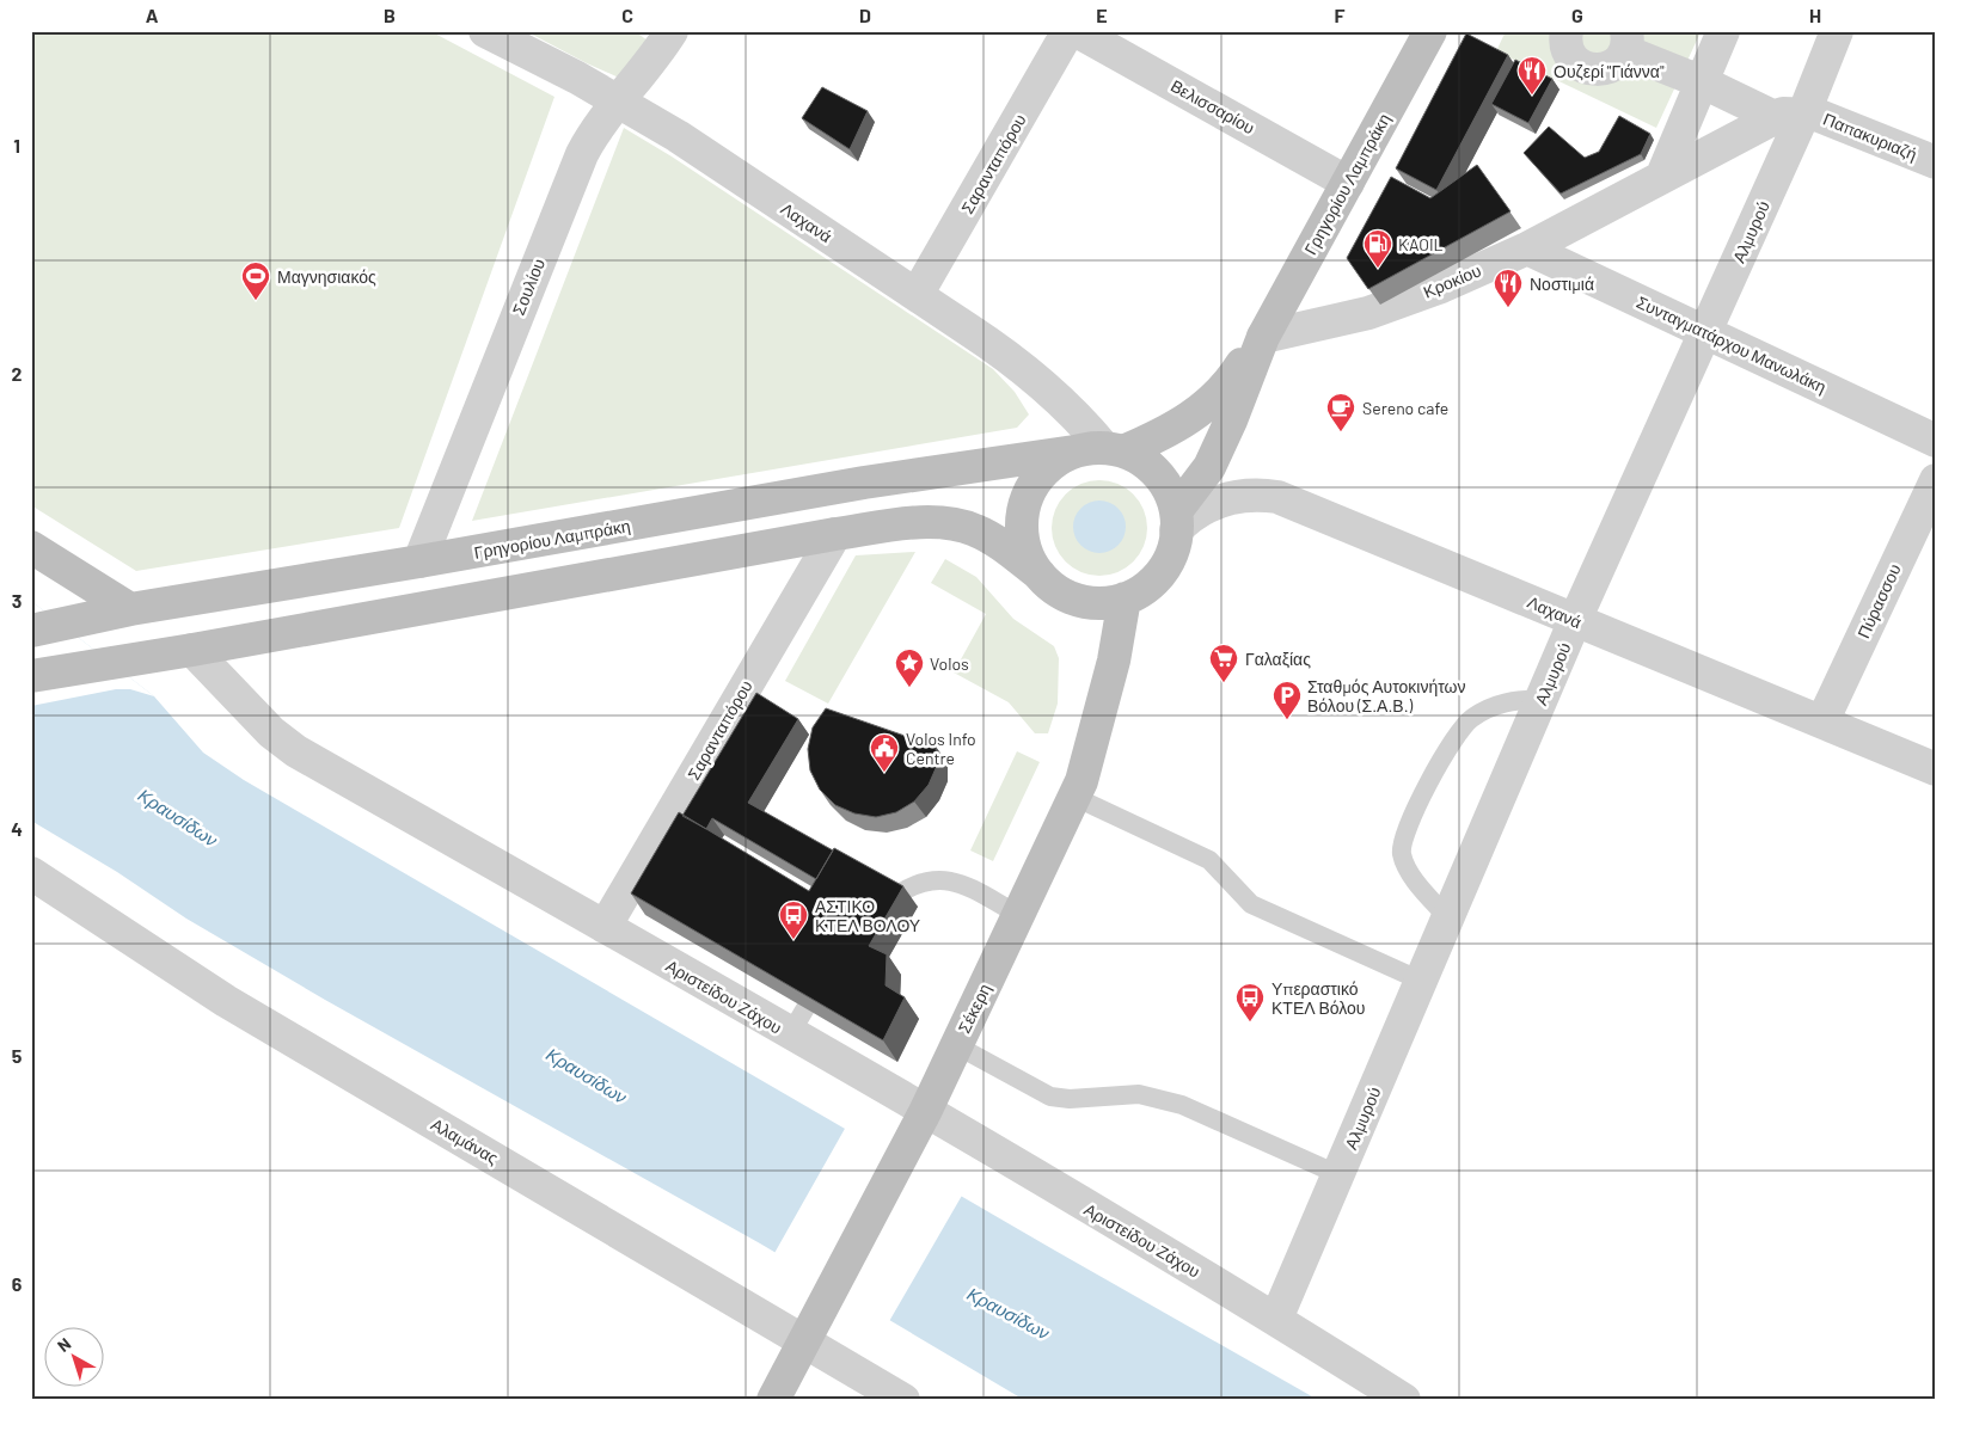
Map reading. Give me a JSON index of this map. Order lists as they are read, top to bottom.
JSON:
{
  "streets": {
    "main road": ["Γρηγορίου Λαμπράκη", "Σέκερη"],
    "street": [
      "Βελισσαρίου",
      "Παπακυριαζή",
      "Σαρανταπόρου",
      "Λαχανά",
      "Αλμυρού",
      "Κροκίου",
      "Σουλίου",
      "Συνταγματάρχου Μανωλάκη",
      "Πύρασσου",
      "Αριστείδου Ζάχου",
      "Αλαμάνας"
    ]
  },
  "crossings": [
    ["Βελισσαρίου", "Γρηγορίου Λαμπράκη"],
    ["Παπακυριαζή", "Αλμυρού"],
    ["Παπακυριαζή", "Κροκίου"],
    ["Σαρανταπόρου", "Λαχανά"],
    ["Σαρανταπόρου", "Αριστείδου Ζάχου"],
    ["Γρηγορίου Λαμπράκη", "Λαχανά"],
    ["Γρηγορίου Λαμπράκη", "Κροκίου"],
    ["Γρηγορίου Λαμπράκη", "Σουλίου"],
    ["Γρηγορίου Λαμπράκη", "Σέκερη"],
    ["Λαχανά", "Αλμυρού"],
    ["Λαχανά", "Σουλίου"],
    ["Λαχανά", "Πύρασσου"],
    ["Λαχανά", "Σέκερη"],
    ["Αλμυρού", "Κροκίου"],
    ["Αλμυρού", "Συνταγματάρχου Μανωλάκη"],
    ["Αλμυρού", "Αριστείδου Ζάχου"],
    ["Κροκίου", "Συνταγματάρχου Μανωλάκη"],
    ["Αριστείδου Ζάχου", "Σέκερη"],
    ["Σέκερη", "Αλαμάνας"]
  ],
  "water": ["Κραυσίδων"],
  "places": {
    "restaurant": ["Ουζερί \"Γιάννα\"", "Νοστιμιά"],
    "fuel station": ["KAOIL"],
    "sports": ["Μαγνησιακός"],
    "cafe": ["Sereno cafe"],
    "supermarket": ["Γαλαξίας"],
    "place": ["Volos"],
    "parking": ["Σταθμός Αυτοκινήτων Βόλου (Σ.Α.Β.)"],
    "public building": ["Volos Info Centre"],
    "bus stop": ["ΑΣΤΙΚΟ ΚΤΕΛ ΒΟΛΟΥ", "Υπεραστικό ΚΤΕΛ Βόλου"]
  },
  "north": "top left",
  "grid": {
    "columns": [
      "A",
      "B",
      "C",
      "D",
      "E",
      "F",
      "G",
      "H"
    ],
    "rows": [
      "1",
      "2",
      "3",
      "4",
      "5",
      "6"
    ]
  }
}
